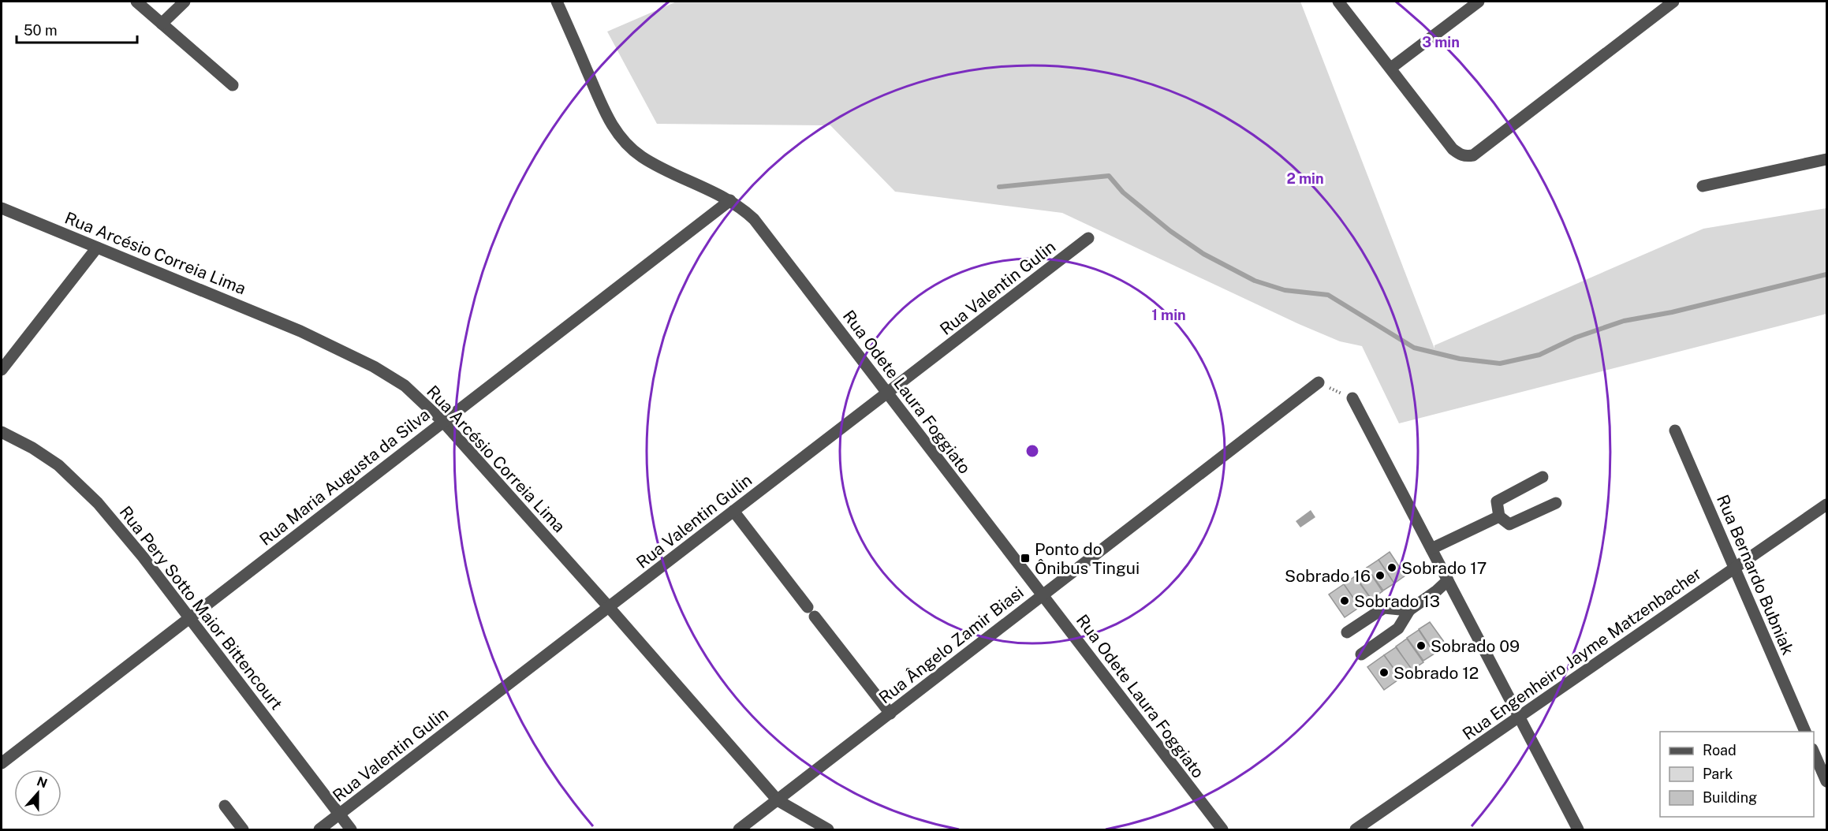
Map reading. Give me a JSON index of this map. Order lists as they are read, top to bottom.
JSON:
{
  "streets": {
    "street": [
      "Rua Arcésio Correia Lima",
      "Rua Valentin Gulin",
      "Rua Odete Laura Foggiato",
      "Rua Maria Augusta da Silva",
      "Rua Bernardo Bubniak",
      "Rua Pery Sotto Maior Bittencourt",
      "Rua Ângelo Zamir Biasi",
      "Rua Engenheiro Jayme Matzenbacher"
    ]
  },
  "crossings": [
    ["Rua Arcésio Correia Lima", "Rua Valentin Gulin"],
    ["Rua Arcésio Correia Lima", "Rua Maria Augusta da Silva"],
    ["Rua Arcésio Correia Lima", "Rua Ângelo Zamir Biasi"],
    ["Rua Valentin Gulin", "Rua Odete Laura Foggiato"],
    ["Rua Valentin Gulin", "Rua Pery Sotto Maior Bittencourt"],
    ["Rua Odete Laura Foggiato", "Rua Maria Augusta da Silva"],
    ["Rua Odete Laura Foggiato", "Rua Ângelo Zamir Biasi"],
    ["Rua Maria Augusta da Silva", "Rua Pery Sotto Maior Bittencourt"],
    ["Rua Bernardo Bubniak", "Rua Engenheiro Jayme Matzenbacher"]
  ],
  "places": {
    "transit": ["Ponto do Ônibus Tingui"],
    "other": [
      "Sobrado 17",
      "Sobrado 16",
      "Sobrado 13",
      "Sobrado 09",
      "Sobrado 12"
    ]
  },
  "legend": ["Road", "Park", "Building"],
  "scale_bar": "50 m",
  "north": "top",
  "rings": ["3 min", "2 min", "1 min"]
}
